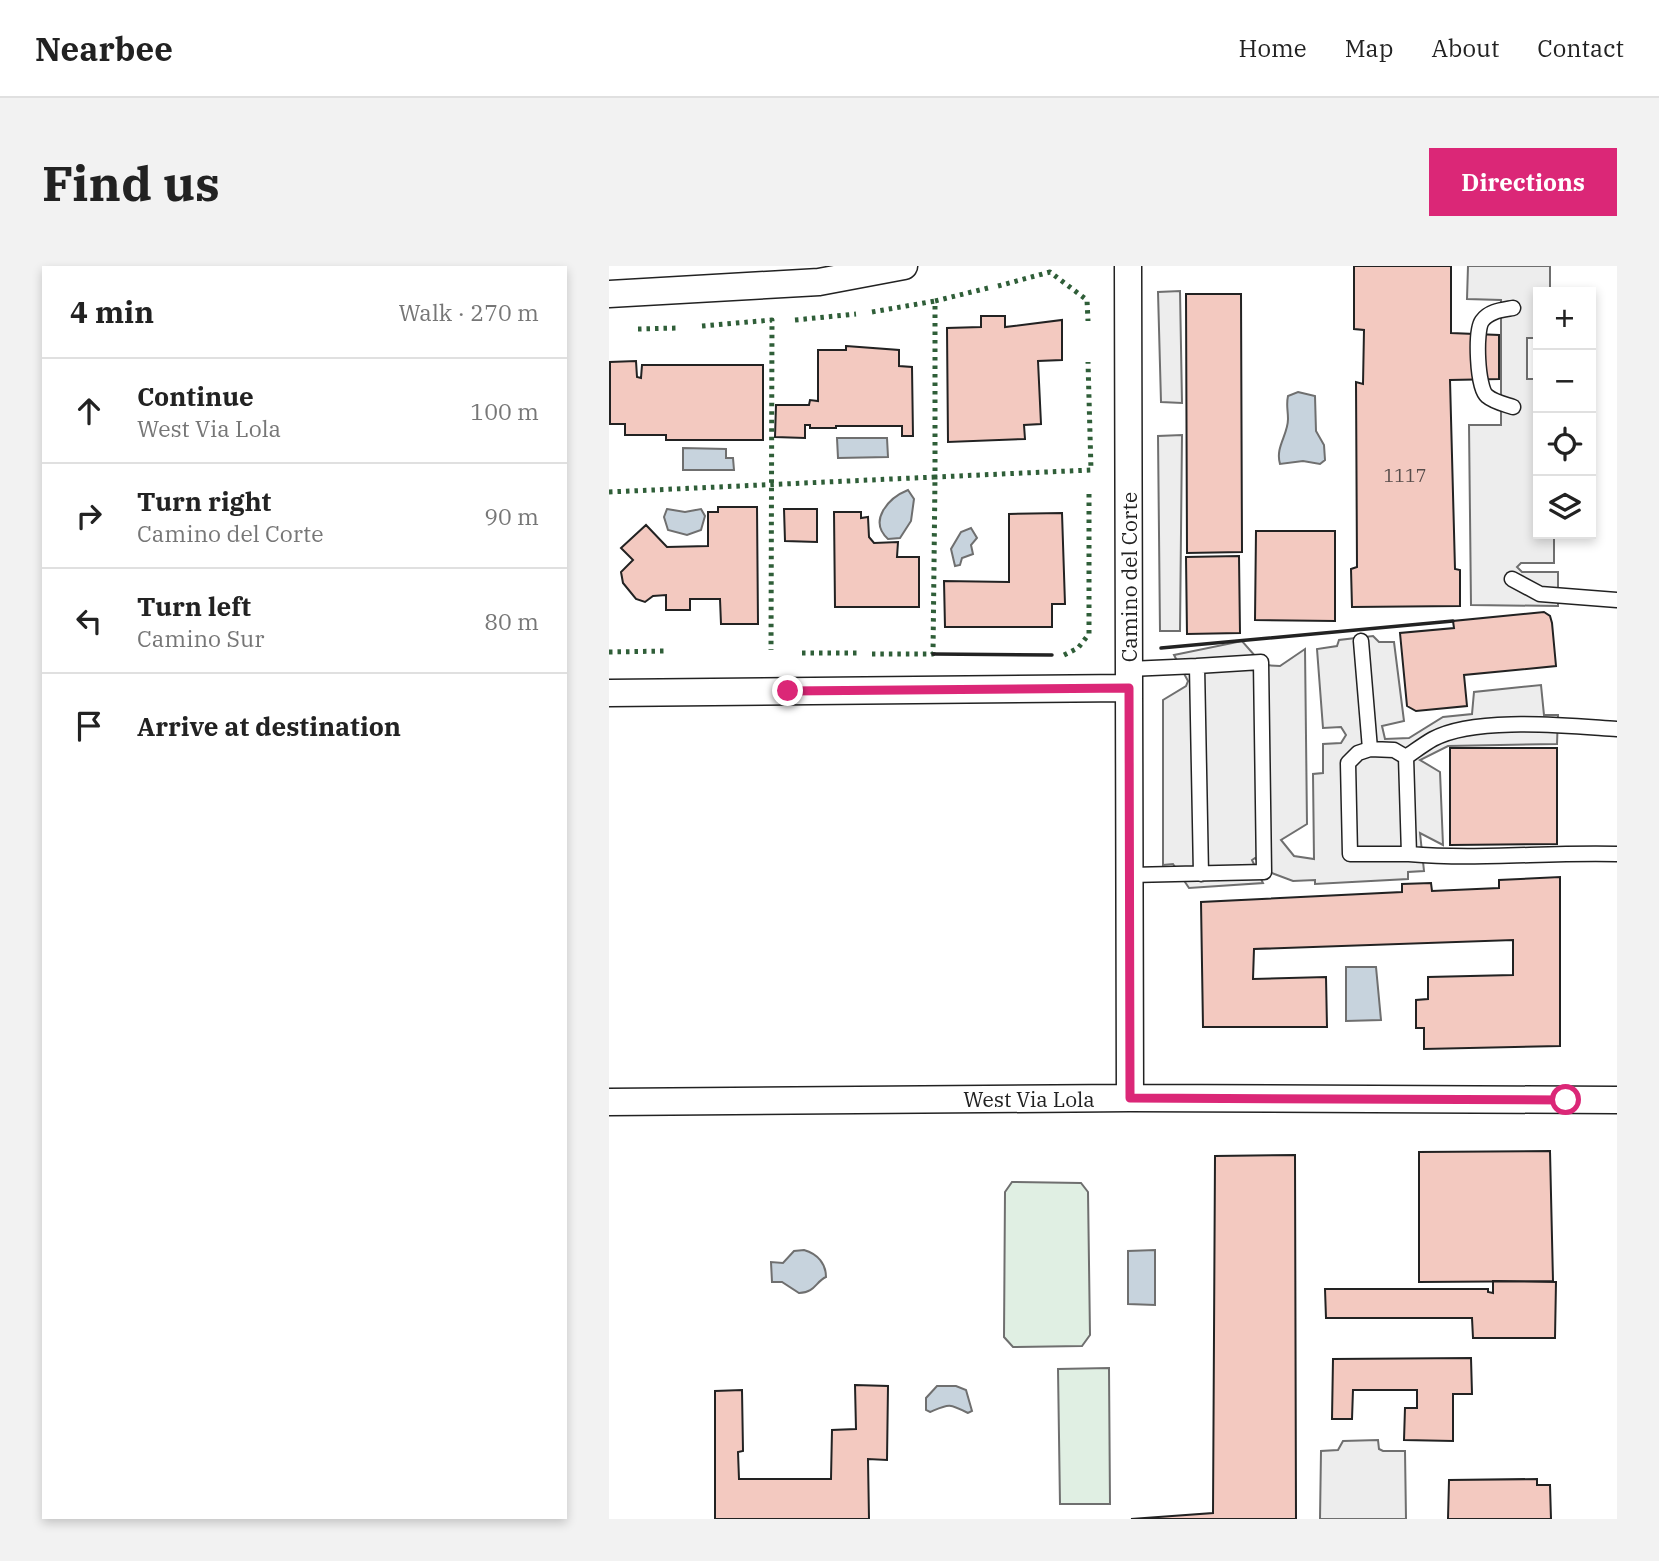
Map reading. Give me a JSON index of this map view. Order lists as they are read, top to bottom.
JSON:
{
  "streets": {
    "street": ["Camino del Corte", "West Via Lola"]
  },
  "crossings": [
    ["Camino del Corte", "West Via Lola"]
  ],
  "house_numbers": ["1117"],
  "page": {
    "header": "Nearbee",
    "nav": [
      "Home",
      "Map",
      "About",
      "Contact"
    ],
    "buttons": "Directions",
    "title": "Find us",
    "heading": ["4 min", "Walk · 270 m"],
    "map_buttons": ["+", "−"],
    "list": [
      ["Continue", "West Via Lola", "100 m"],
      ["Turn right", "Camino del Corte", "90 m"],
      ["Turn left", "Camino Sur", "80 m"],
      "Arrive at destination"
    ]
  }
}
